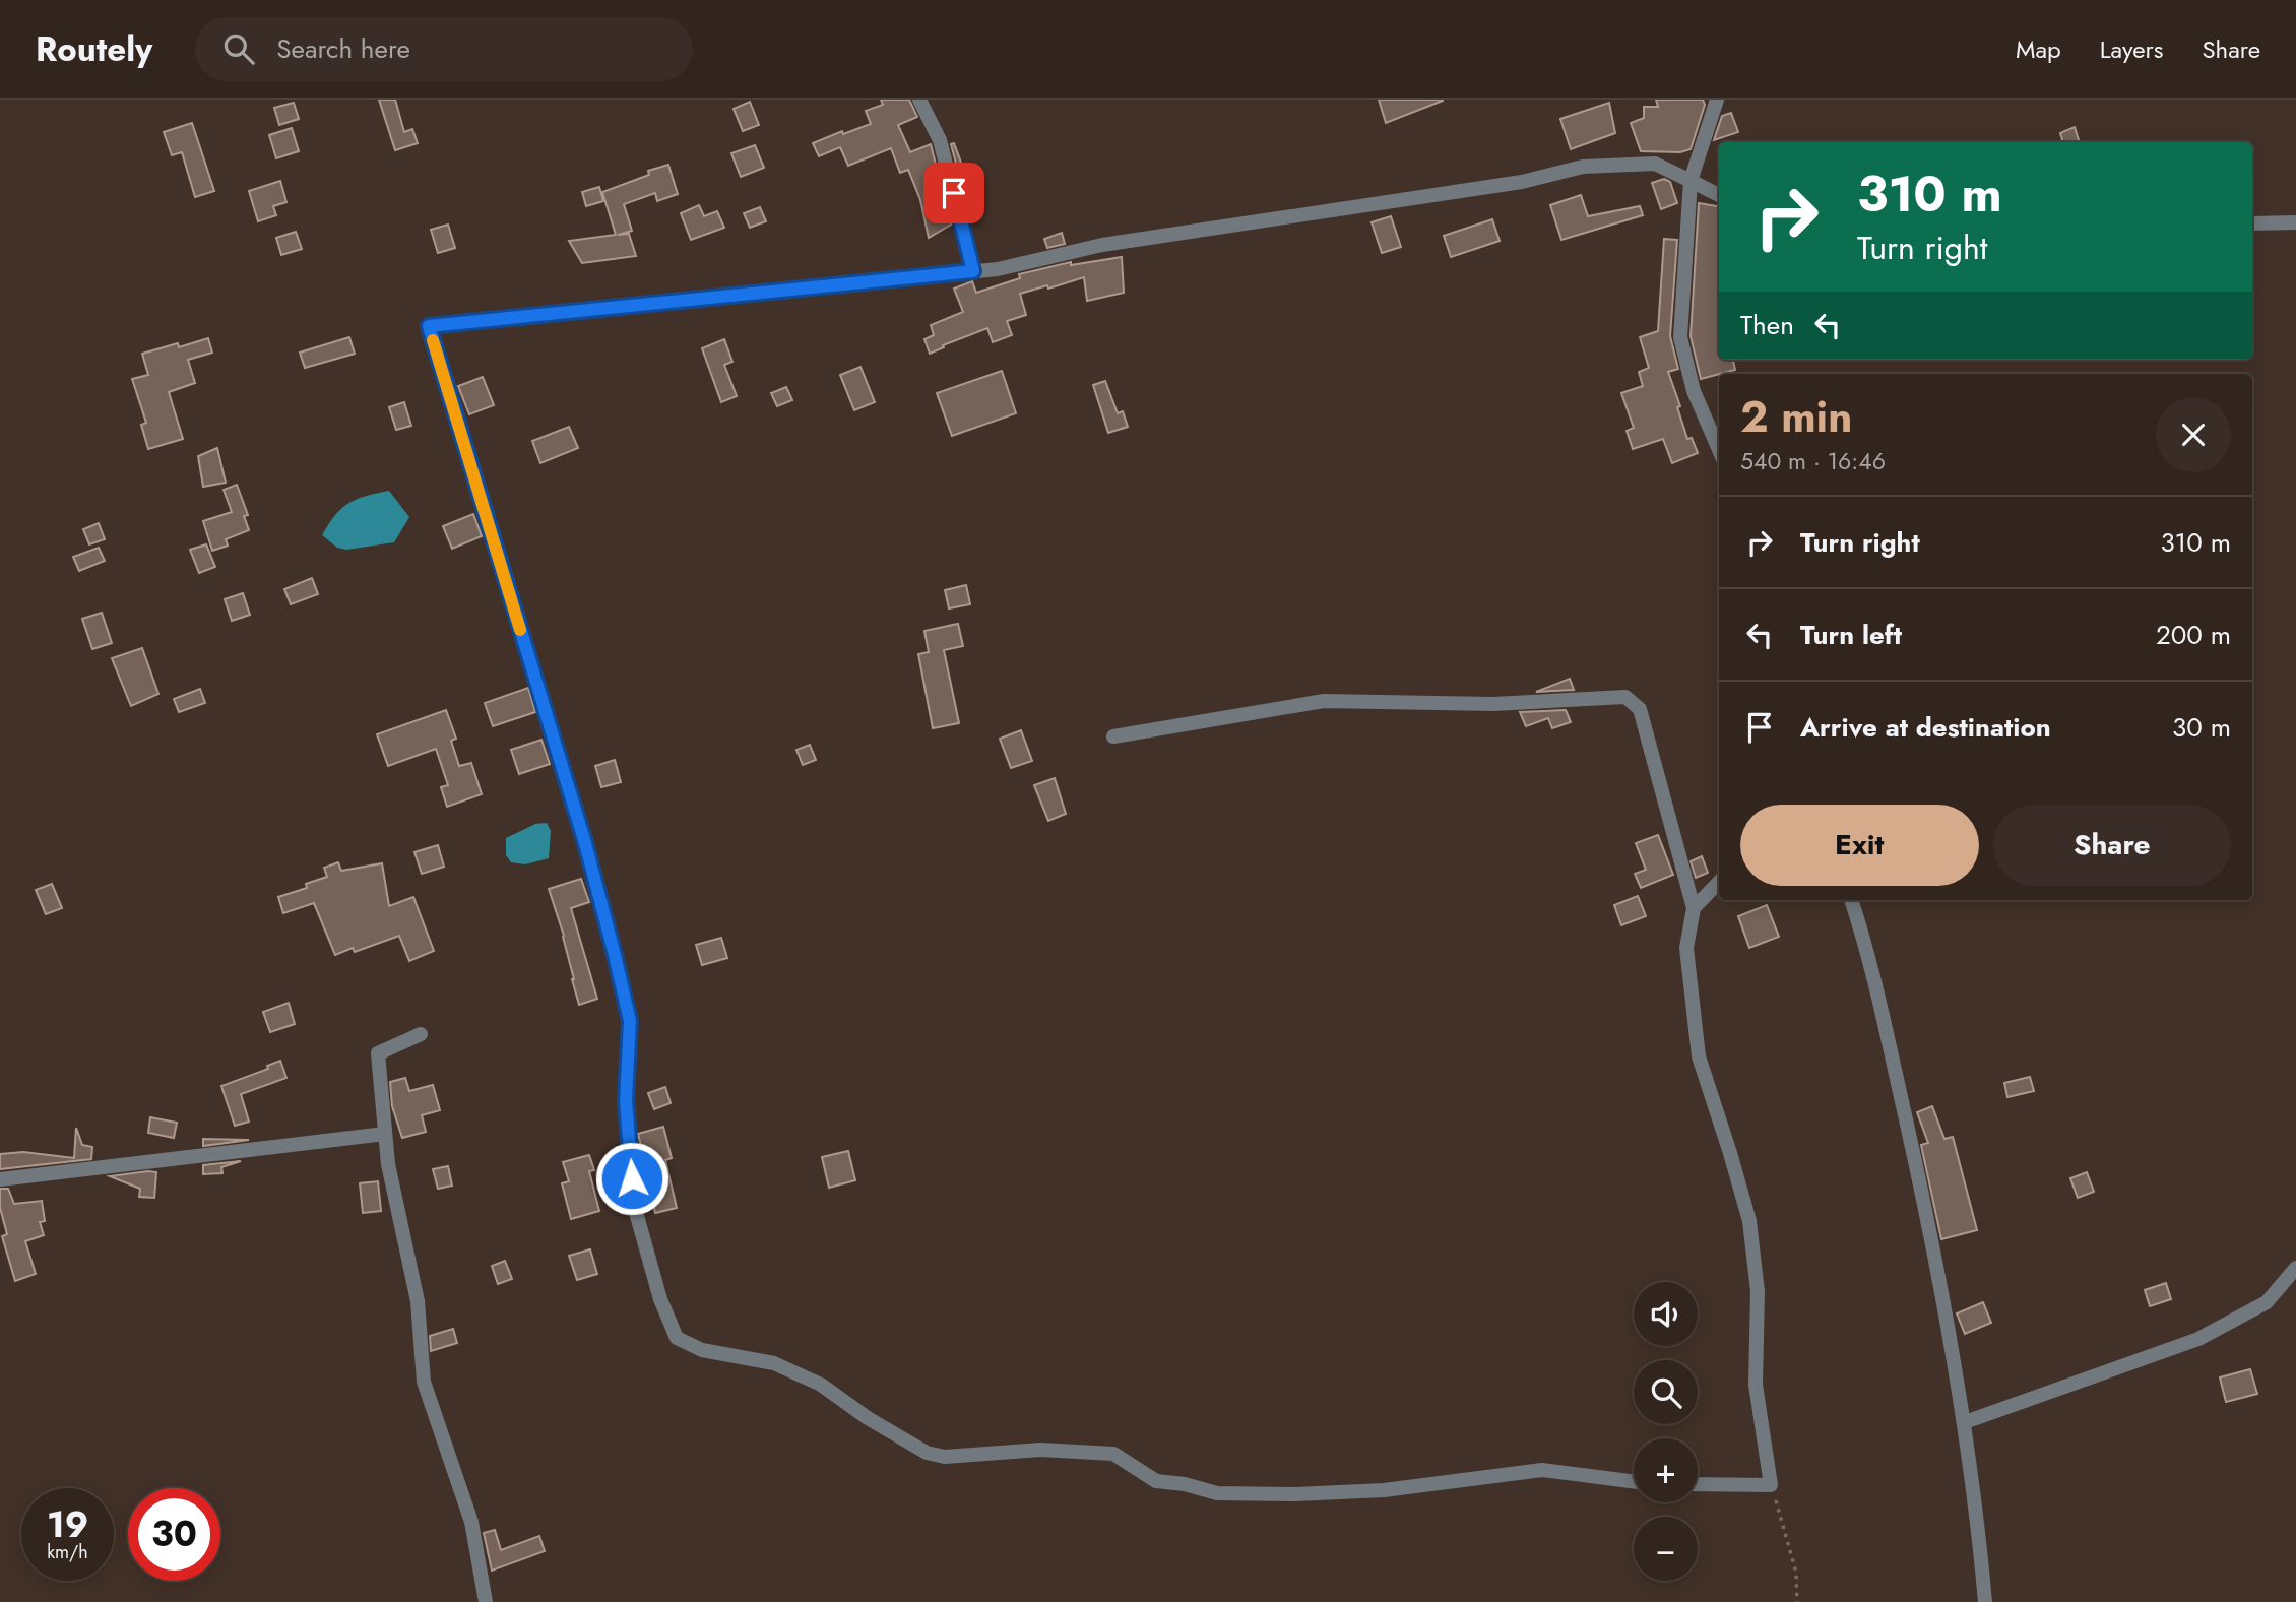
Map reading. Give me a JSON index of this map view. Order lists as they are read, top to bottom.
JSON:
{
  "page": {
    "header": "Routely",
    "search": "Search here",
    "nav": ["Map", "Layers", "Share"],
    "turn": ["310 m", "Turn right"],
    "then": "Then",
    "heading": ["2 min", "540 m · 16:46"],
    "list": [
      {
        "name": "Turn right",
        "value": "310 m"
      },
      {
        "name": "Turn left",
        "value": "200 m"
      },
      {
        "name": "Arrive at destination",
        "value": "30 m"
      }
    ],
    "buttons": ["Exit", "Share"],
    "map_buttons": ["+", "−"],
    "speed": "19 km/h",
    "limit": "30"
  }
}
